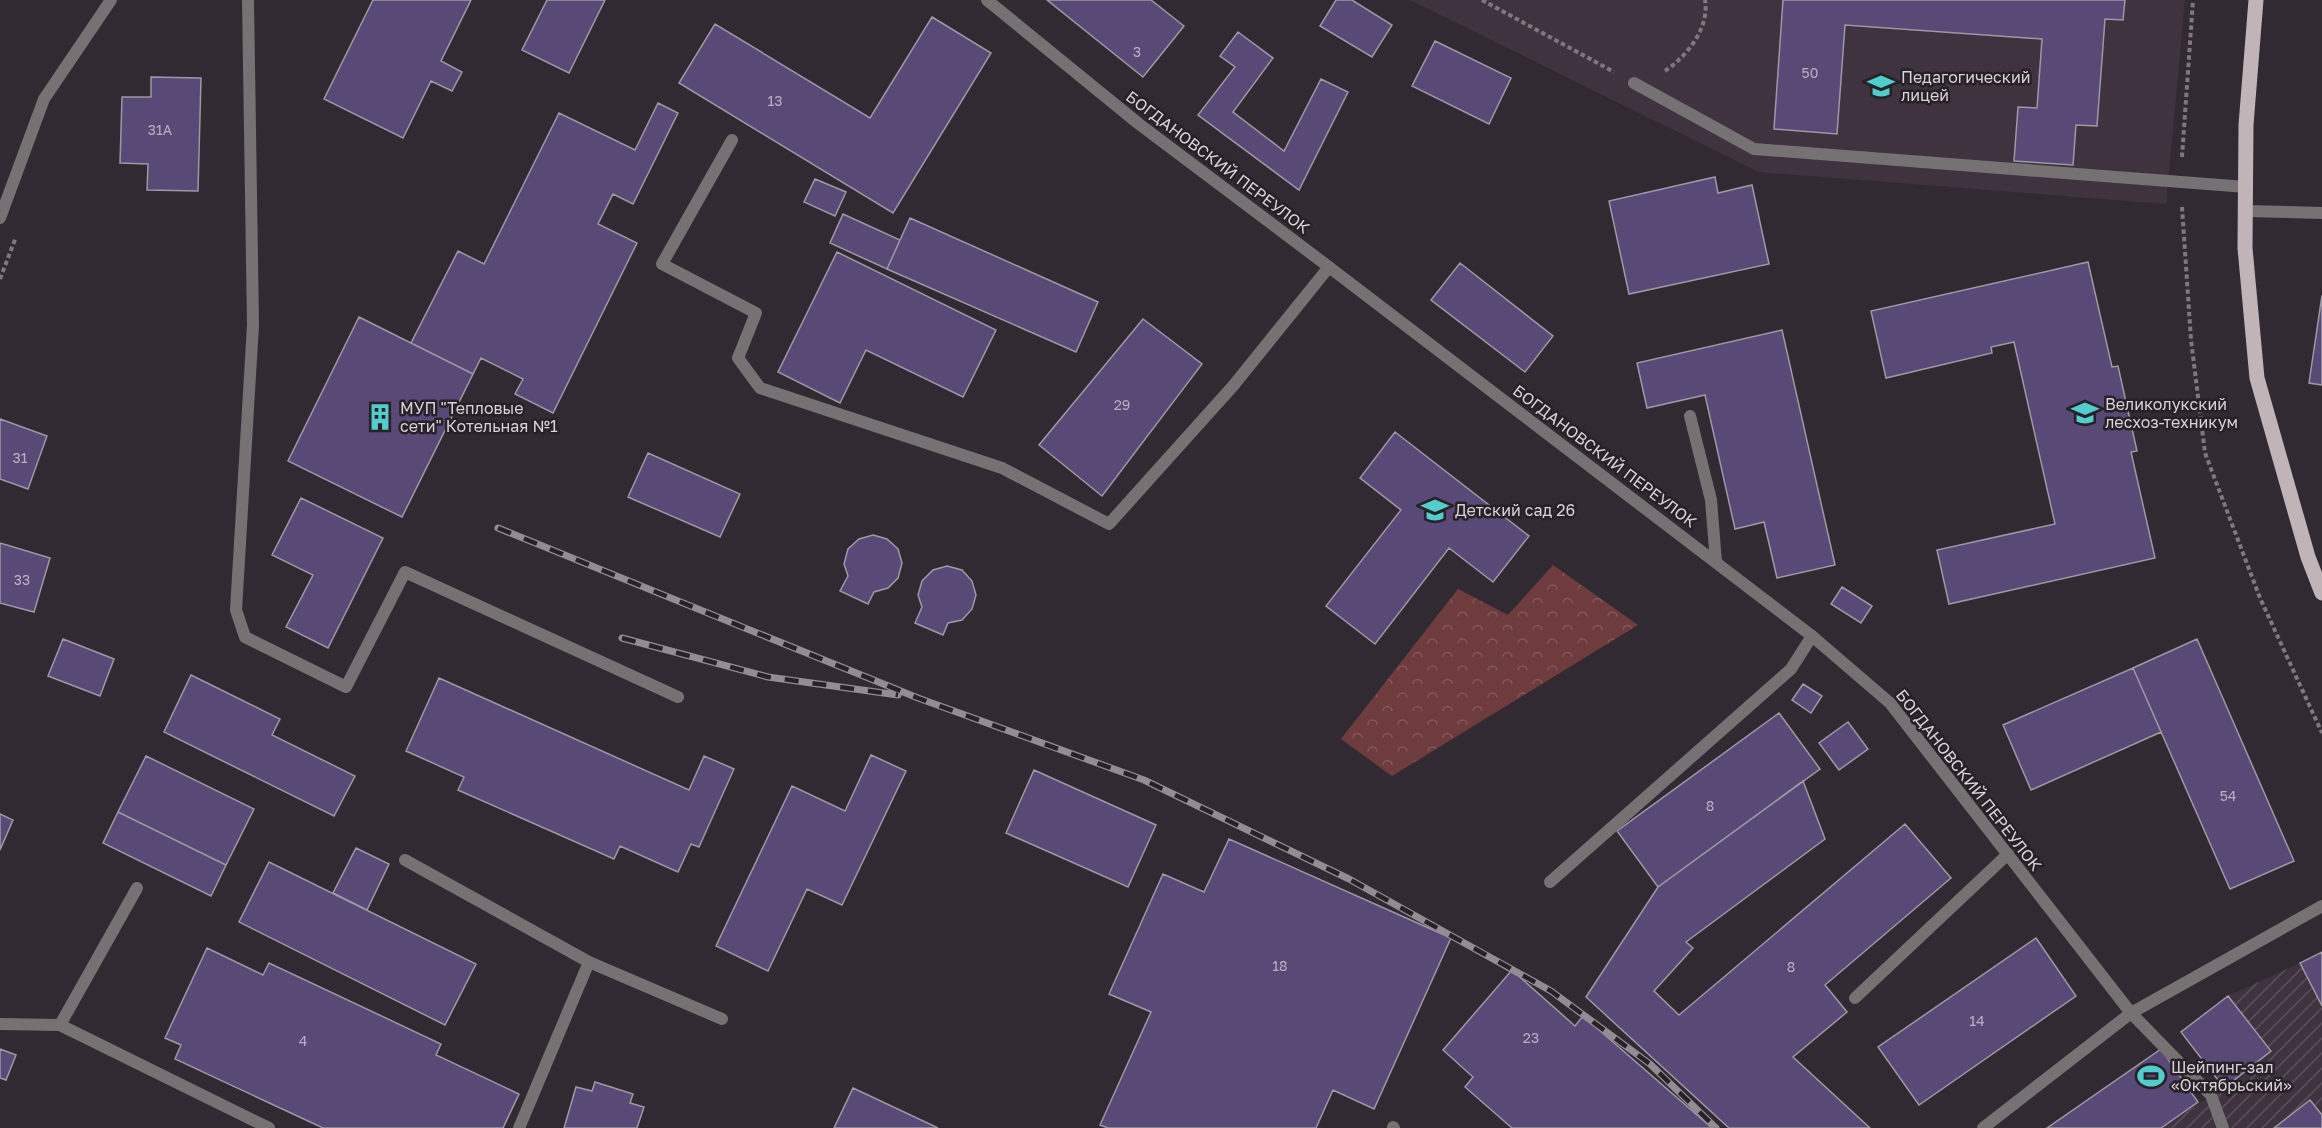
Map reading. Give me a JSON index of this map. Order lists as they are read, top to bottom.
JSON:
{
  "streets": {
    "street": ["БОГДАНОВСКИЙ ПЕРЕУЛОК"]
  },
  "places": {
    "school or university": ["Педагогический лицей", "Великолукский лесхоз-техникум", "Детский сад 26"],
    "building": ["МУП \"Тепловые сети\" Котельная №1"],
    "sports": ["Шейпинг-зал «Октябрьский»"]
  },
  "house_numbers": [
    "3",
    "50",
    "13",
    "31А",
    "29",
    "31",
    "33",
    "54",
    "8",
    "18",
    "8",
    "14",
    "23",
    "4"
  ]
}
